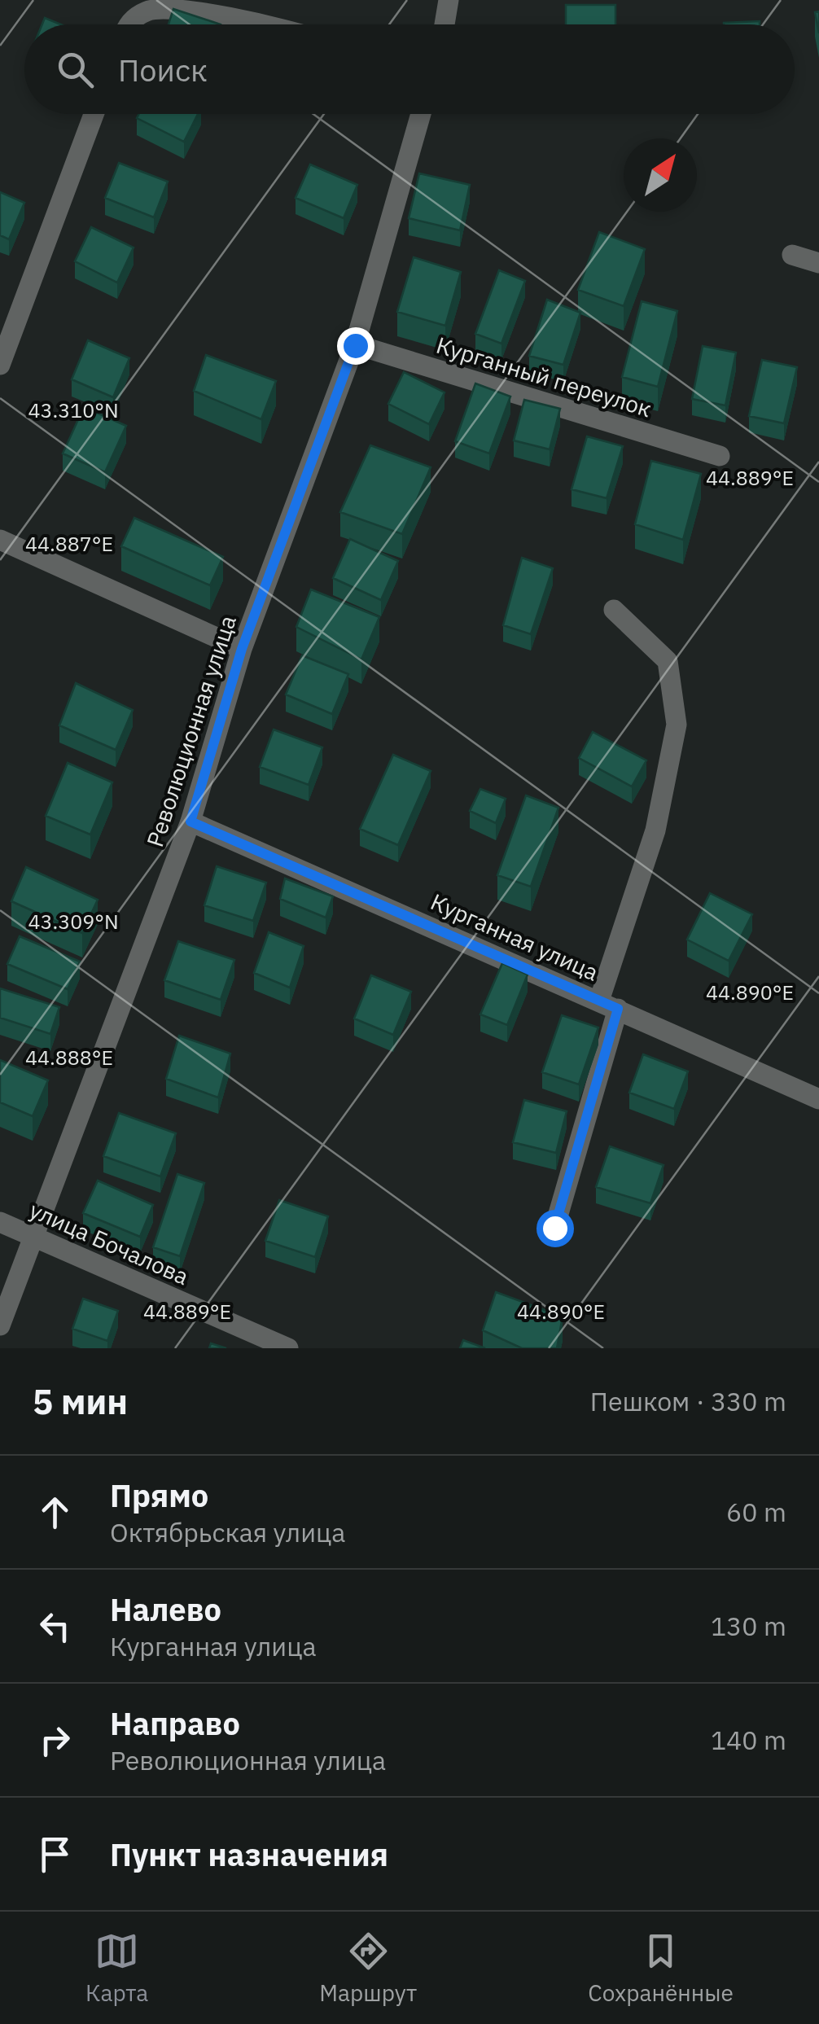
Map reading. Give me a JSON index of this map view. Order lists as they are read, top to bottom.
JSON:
{
  "streets": {
    "street": [
      "Курганный переулок",
      "Революционная улица",
      "Курганная улица",
      "улица Бочалова"
    ]
  },
  "crossings": [
    ["Курганный переулок", "Революционная улица"],
    ["Революционная улица", "Курганная улица"],
    ["Революционная улица", "улица Бочалова"]
  ],
  "north": "top right",
  "page": {
    "search": "Поиск",
    "heading": ["5 мин", "Пешком · 330 m"],
    "list": [
      ["Прямо", "Октябрьская улица", "60 m"],
      ["Налево", "Курганная улица", "130 m"],
      ["Направо", "Революционная улица", "140 m"],
      "Пункт назначения"
    ],
    "nav": ["Карта", "Маршрут", "Сохранённые"]
  },
  "coordinates": [
    "43.310°N",
    "44.889°E",
    "44.887°E",
    "43.309°N",
    "44.890°E",
    "44.888°E"
  ]
}
